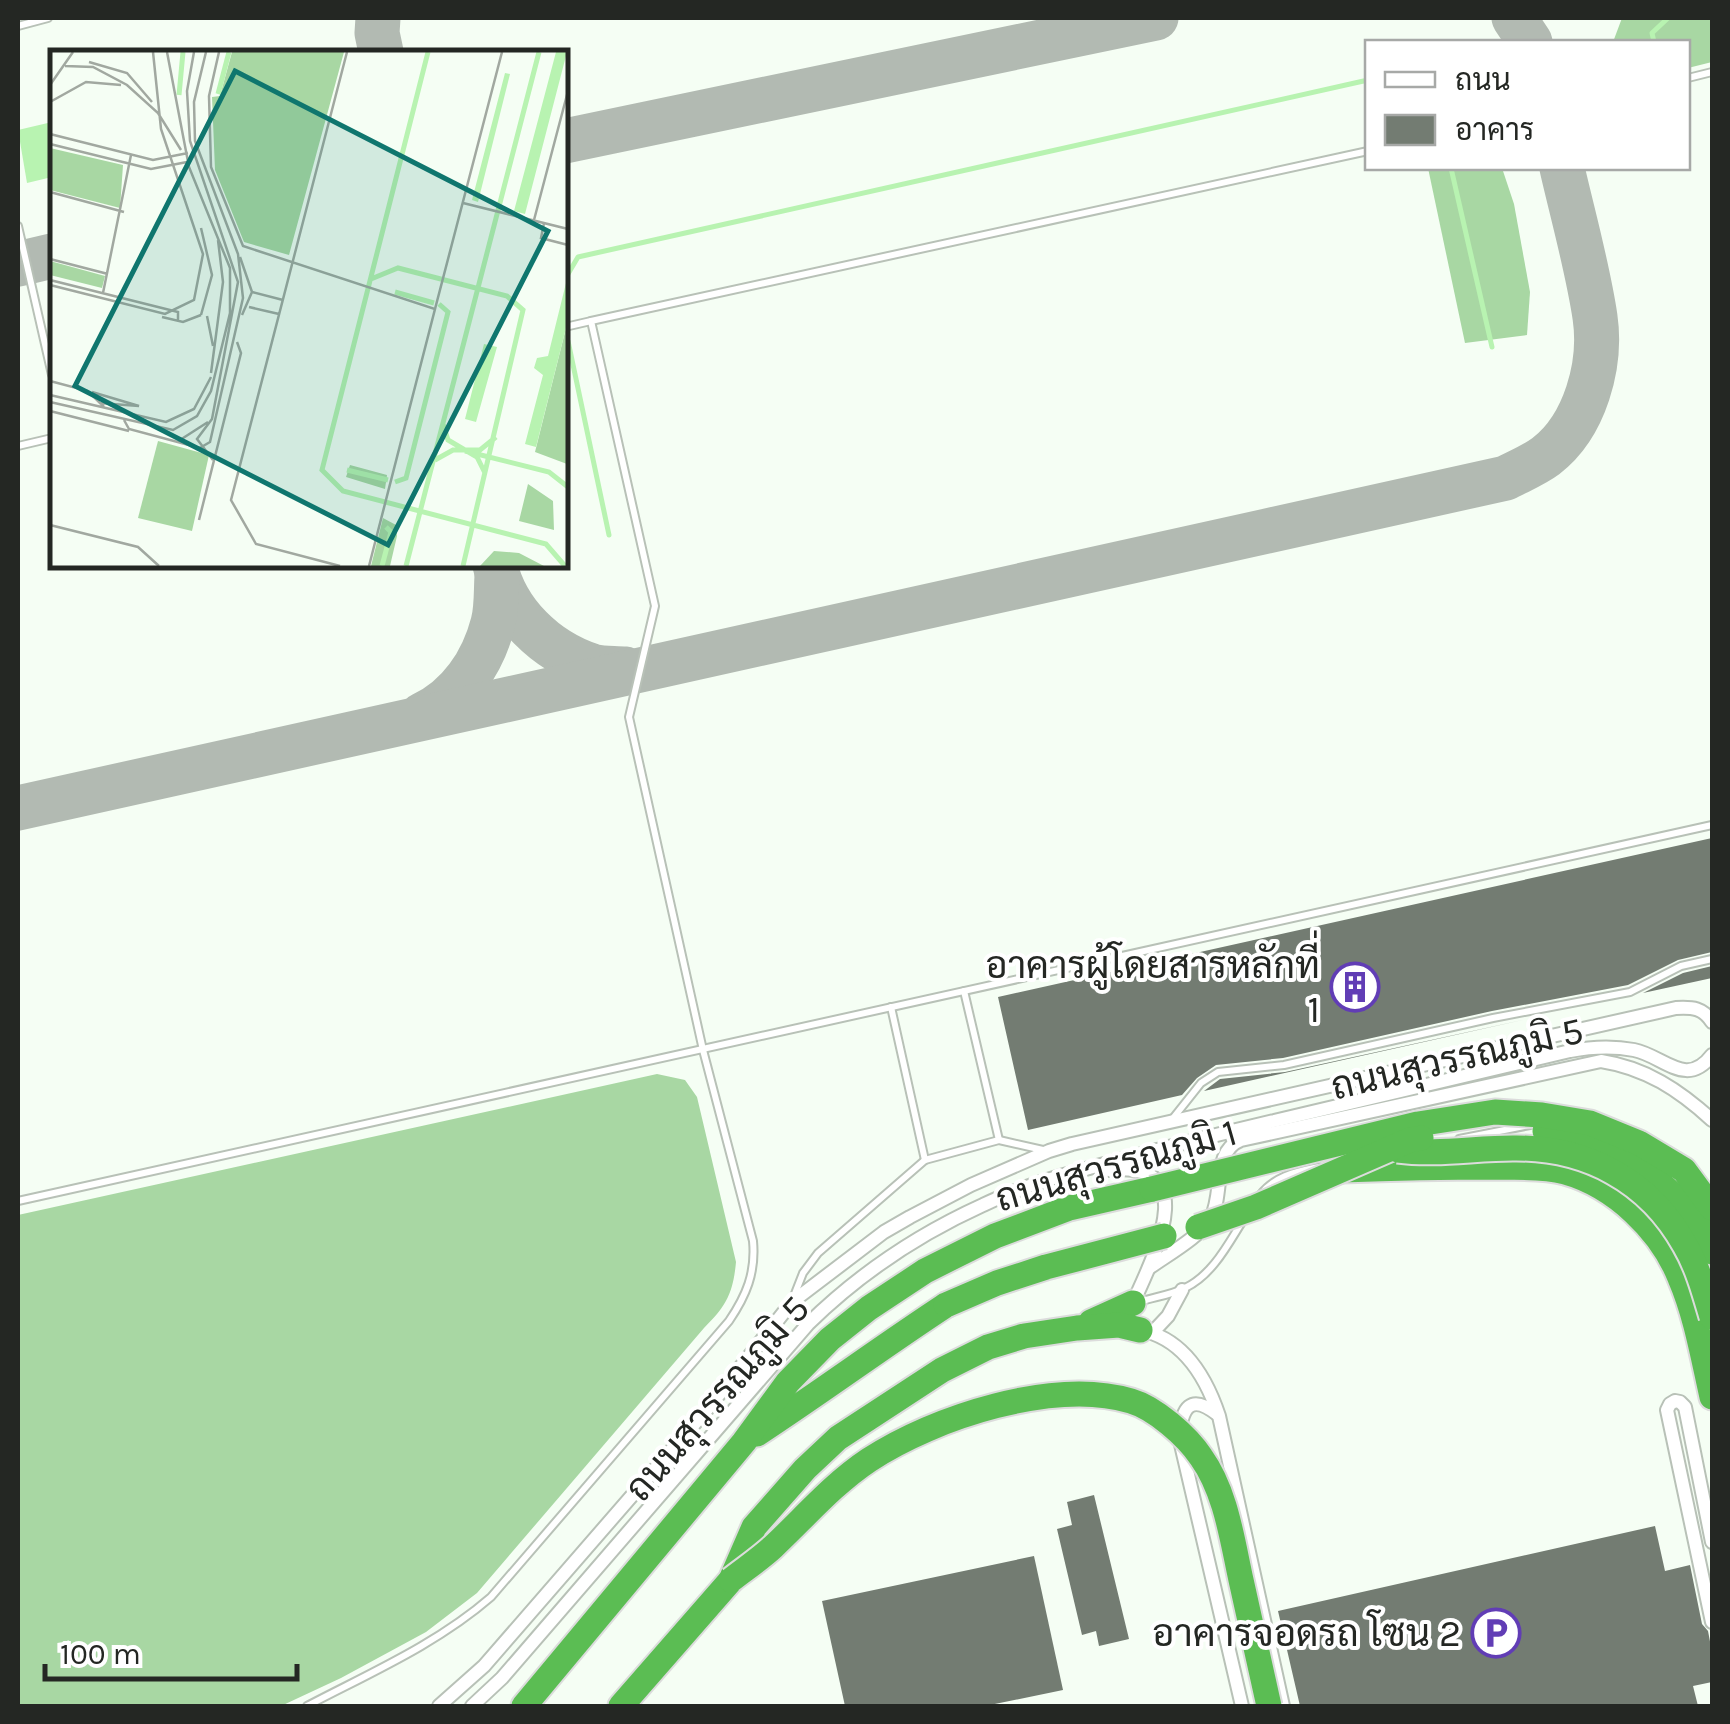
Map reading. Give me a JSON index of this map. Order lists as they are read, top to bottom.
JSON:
{
  "streets": {
    "highway": ["ถนนสุวรรณภูมิ 1"],
    "street": ["ถนนสุวรรณภูมิ 5"]
  },
  "places": {
    "building": ["อาคารผู้โดยสารหลักที่ 1"],
    "parking": ["อาคารจอดรถ โซน 2"]
  },
  "legend": ["ถนน", "อาคาร"],
  "scale_bar": "100 m"
}
